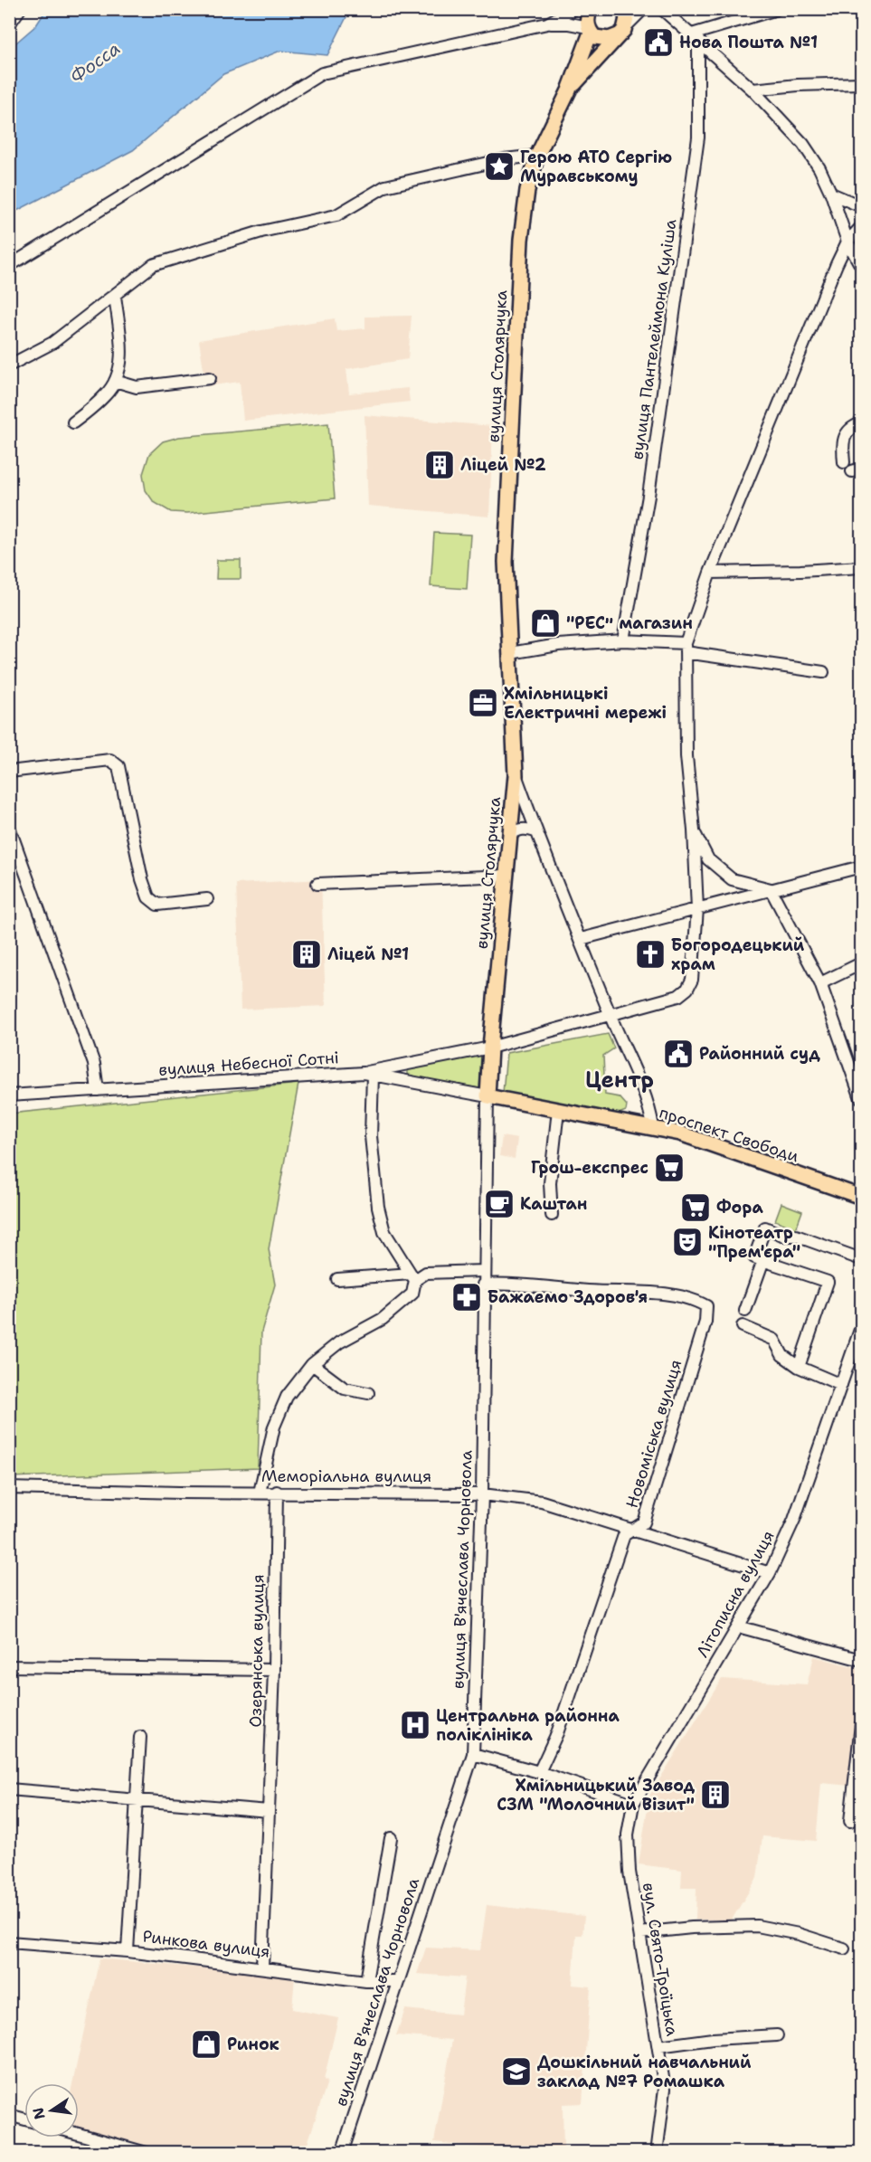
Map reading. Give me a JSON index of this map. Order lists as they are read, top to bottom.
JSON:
{
  "streets": {
    "main road": ["вулиця Столярчука", "проспект Свободи"],
    "street": [
      "вулиця Пантелеймона Куліша",
      "вулиця Небесної Сотні",
      "Новоміська вулиця",
      "Меморіальна вулиця",
      "вулиця В'ячеслава Чорновола",
      "Літописна вулиця",
      "Озерянська вулиця",
      "Ринкова вулиця",
      "вул. Свято-Троїцька"
    ]
  },
  "crossings": [
    ["вулиця Столярчука", "вулиця Небесної Сотні"],
    ["вулиця Столярчука", "проспект Свободи"],
    ["вулиця Столярчука", "вулиця В'ячеслава Чорновола"],
    ["вулиця Небесної Сотні", "проспект Свободи"],
    ["вулиця Небесної Сотні", "вулиця В'ячеслава Чорновола"],
    ["проспект Свободи", "вулиця В'ячеслава Чорновола"],
    ["Новоміська вулиця", "Меморіальна вулиця"],
    ["Новоміська вулиця", "вулиця В'ячеслава Чорновола"],
    ["Меморіальна вулиця", "вулиця В'ячеслава Чорновола"],
    ["Меморіальна вулиця", "Літописна вулиця"],
    ["Меморіальна вулиця", "Озерянська вулиця"],
    ["вулиця В'ячеслава Чорновола", "Ринкова вулиця"],
    ["Літописна вулиця", "вул. Свято-Троїцька"],
    ["Озерянська вулиця", "Ринкова вулиця"]
  ],
  "districts": ["Центр"],
  "water": ["Фосса"],
  "places": {
    "public building": ["Нова Пошта №1", "Районний суд"],
    "place": ["Герою АТО Сергію Муравському"],
    "building": ["Ліцей №2", "Ліцей №1", "Хмільницький Завод СЗМ \"Молочний Візит\""],
    "shop": ["\"РЕС\" магазин", "Ринок"],
    "office": ["Хмільницькі Електричні мережі"],
    "church": ["Богородецький храм"],
    "supermarket": ["Грош-експрес", "Фора"],
    "cafe": ["Каштан"],
    "theatre": ["Кінотеатр \"Прем'єра\""],
    "pharmacy": ["Бажаемо Здоров'я"],
    "hospital": ["Центральна районна поліклініка"],
    "school or university": ["Дошкільний навчальний заклад №7 Ромашка"]
  },
  "north": "left"
}
